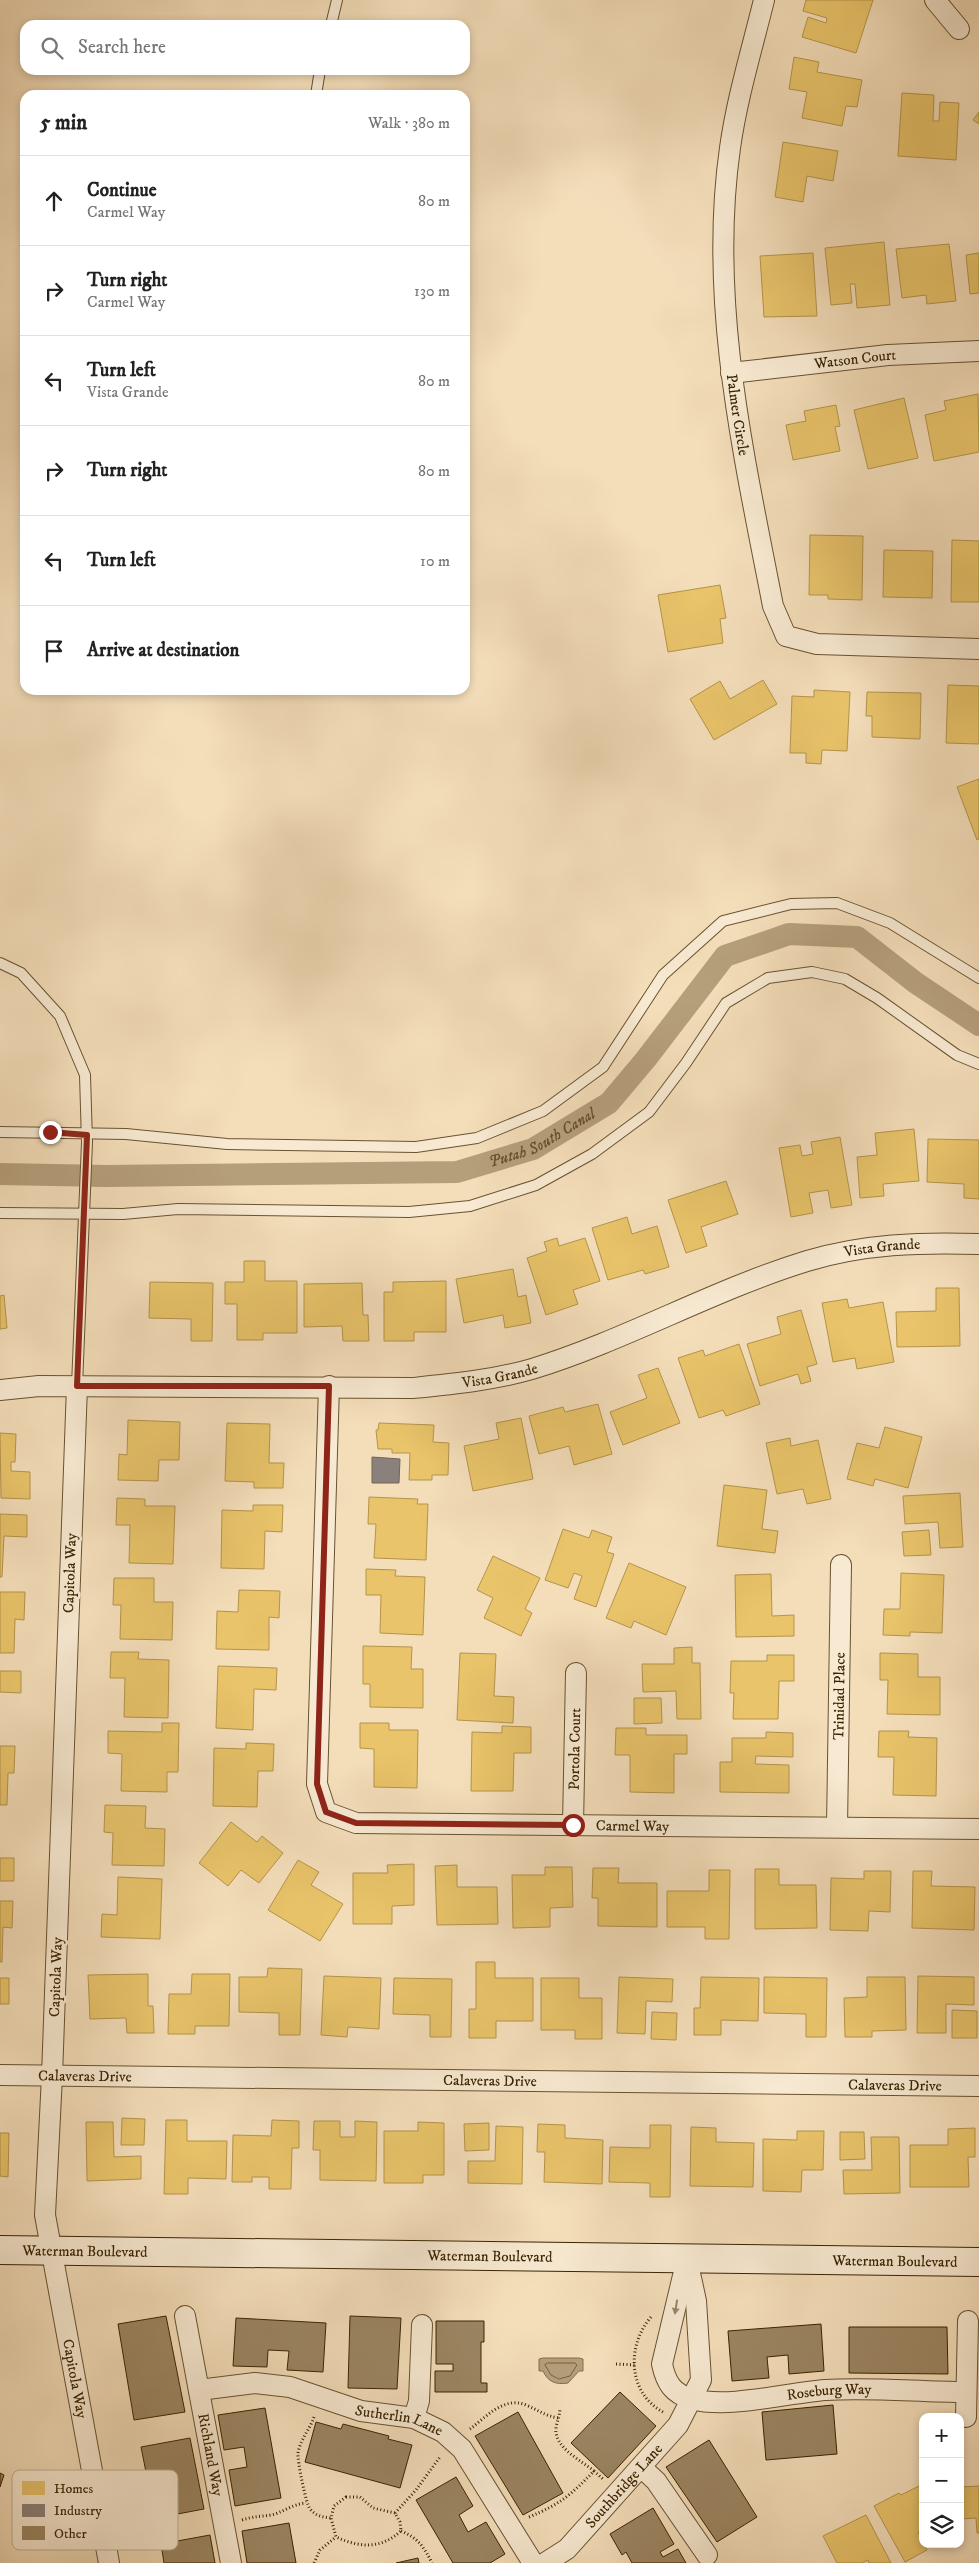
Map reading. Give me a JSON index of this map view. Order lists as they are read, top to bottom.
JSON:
{
  "streets": {
    "main road": ["Waterman Boulevard"],
    "street": [
      "Watson Court",
      "Palmer Circle",
      "Vista Grande",
      "Capitola Way",
      "Trinidad Place",
      "Portola Court",
      "Carmel Way",
      "Calaveras Drive",
      "Roseburg Way",
      "Sutherlin Lane",
      "Richland Way",
      "Southbridge Lane"
    ]
  },
  "crossings": [
    ["Watson Court", "Palmer Circle"],
    ["Vista Grande", "Capitola Way"],
    ["Vista Grande", "Carmel Way"],
    ["Capitola Way", "Calaveras Drive"],
    ["Capitola Way", "Waterman Boulevard"],
    ["Trinidad Place", "Carmel Way"],
    ["Portola Court", "Carmel Way"],
    ["Waterman Boulevard", "Southbridge Lane"],
    ["Roseburg Way", "Southbridge Lane"],
    ["Sutherlin Lane", "Richland Way"]
  ],
  "water": ["Putah South Canal"],
  "legend": ["Homes", "Industry", "Other"],
  "page": {
    "search": "Search here",
    "heading": ["5 min", "Walk · 380 m"],
    "list": [
      ["Continue", "Carmel Way", "80 m"],
      ["Turn right", "Carmel Way", "130 m"],
      ["Turn left", "Vista Grande", "80 m"],
      ["Turn right", "80 m"],
      ["Turn left", "10 m"],
      "Arrive at destination"
    ],
    "map_buttons": ["+", "−"]
  }
}
